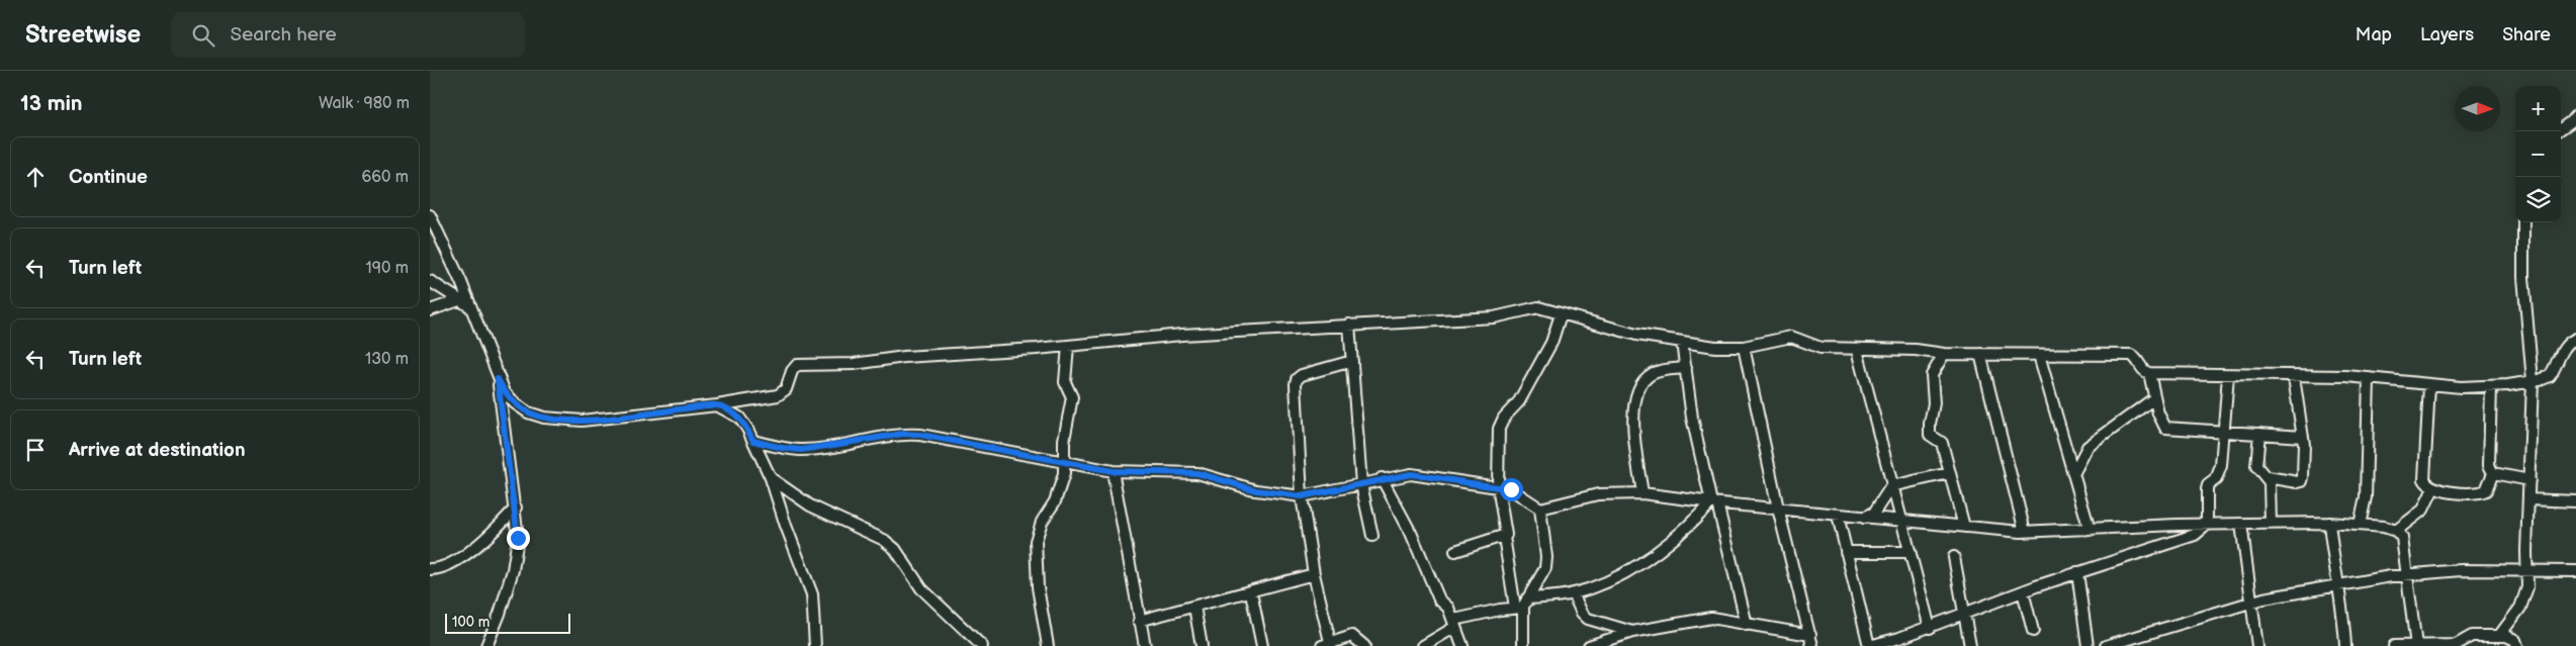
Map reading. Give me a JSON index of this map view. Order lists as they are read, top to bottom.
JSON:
{
  "scale_bar": "100 m",
  "north": "right",
  "page": {
    "header": "Streetwise",
    "search": "Search here",
    "nav": ["Map", "Layers", "Share"],
    "heading": ["13 min", "Walk · 980 m"],
    "map_buttons": ["+", "−"],
    "list": [
      ["Continue", "660 m"],
      ["Turn left", "190 m"],
      ["Turn left", "130 m"],
      "Arrive at destination"
    ],
    "scale": "100 m"
  }
}
